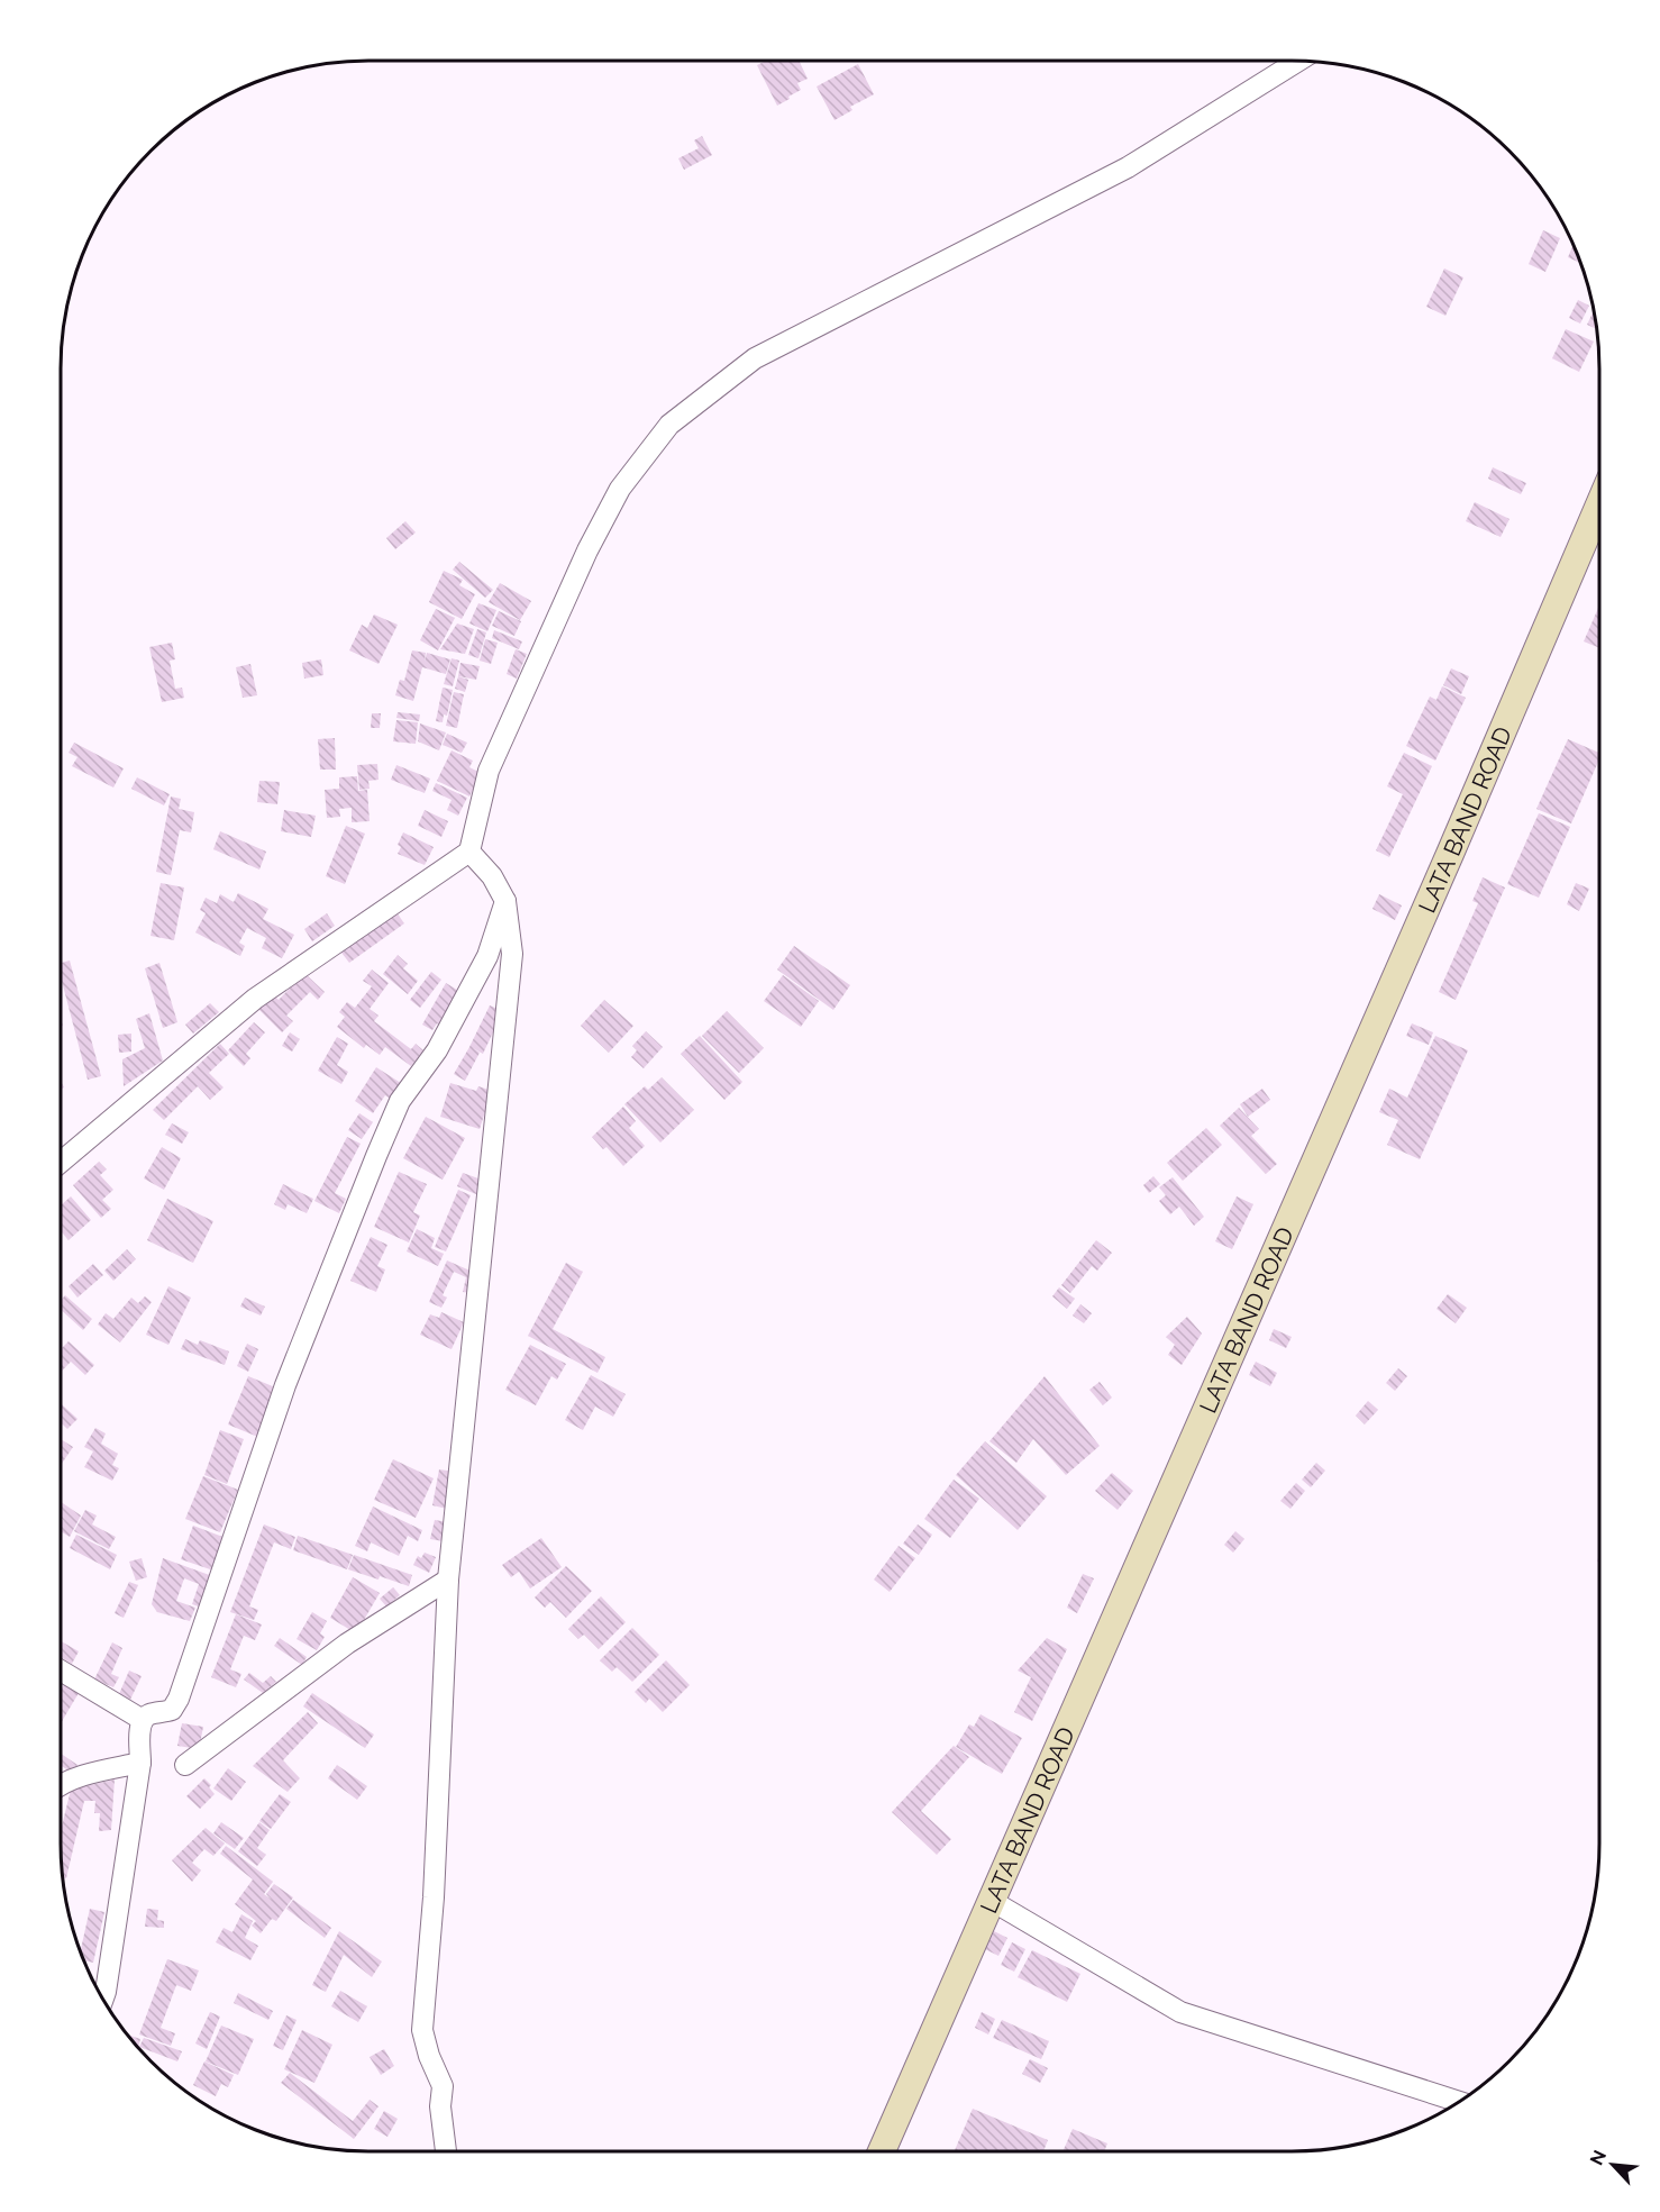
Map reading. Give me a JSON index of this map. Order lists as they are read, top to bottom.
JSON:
{
  "streets": {
    "main road": ["LATA BAND ROAD"]
  },
  "north": "top left"
}
